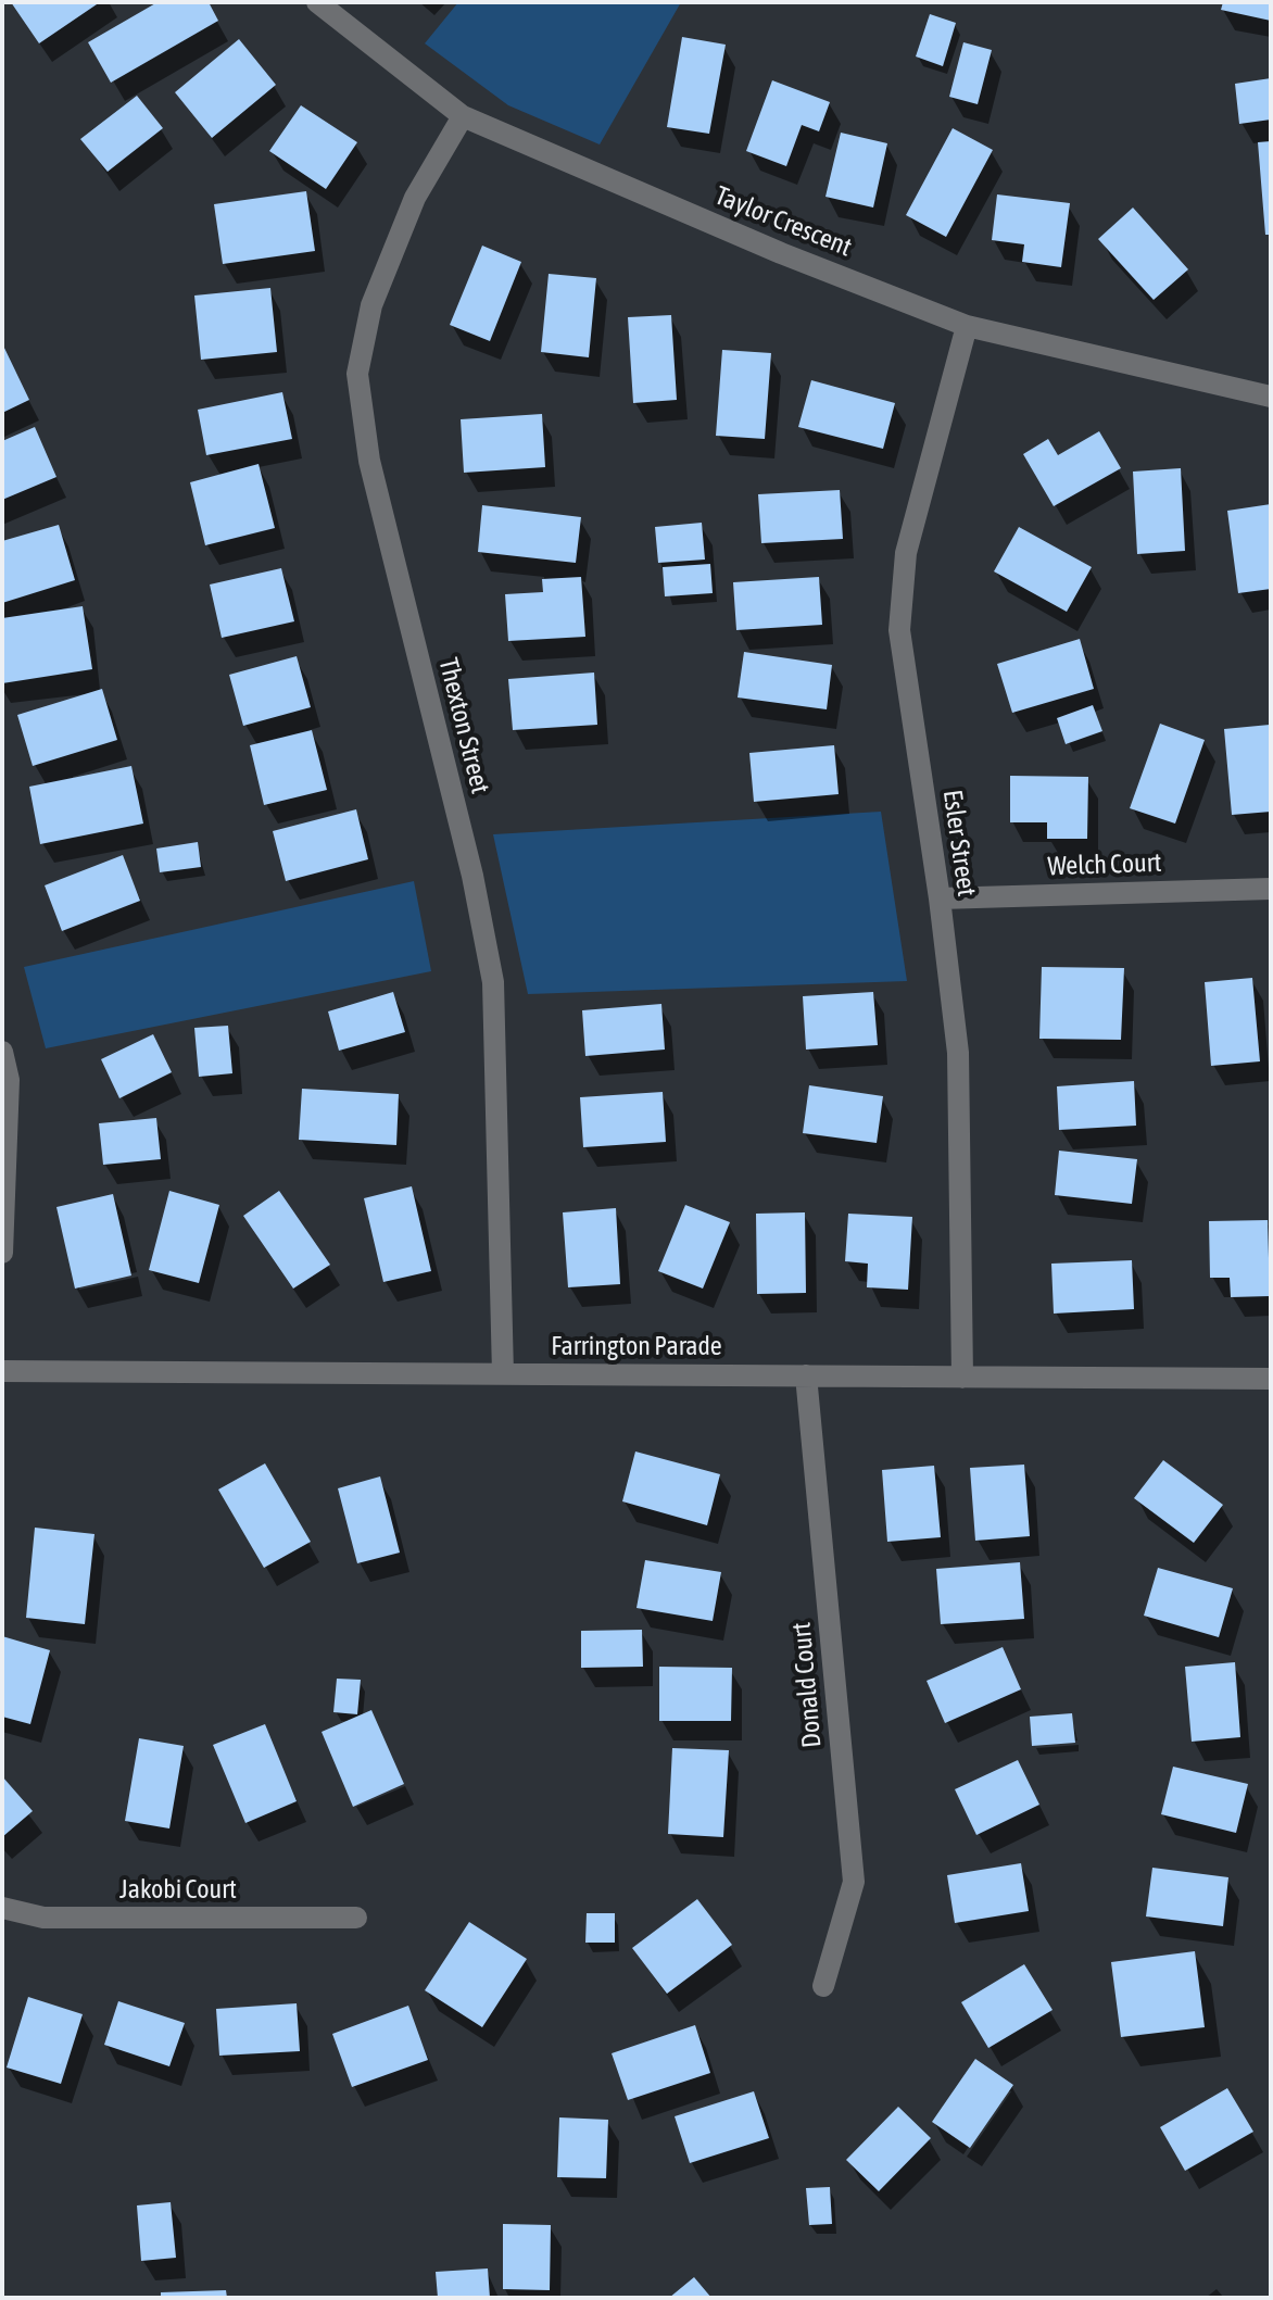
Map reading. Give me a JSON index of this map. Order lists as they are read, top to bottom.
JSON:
{
  "streets": {
    "street": [
      "Taylor Crescent",
      "Thexton Street",
      "Esler Street",
      "Welch Court",
      "Farrington Parade",
      "Donald Court",
      "Jakobi Court"
    ]
  },
  "crossings": [
    ["Taylor Crescent", "Thexton Street"],
    ["Taylor Crescent", "Esler Street"],
    ["Thexton Street", "Farrington Parade"],
    ["Esler Street", "Welch Court"],
    ["Esler Street", "Farrington Parade"],
    ["Farrington Parade", "Donald Court"]
  ]
}
